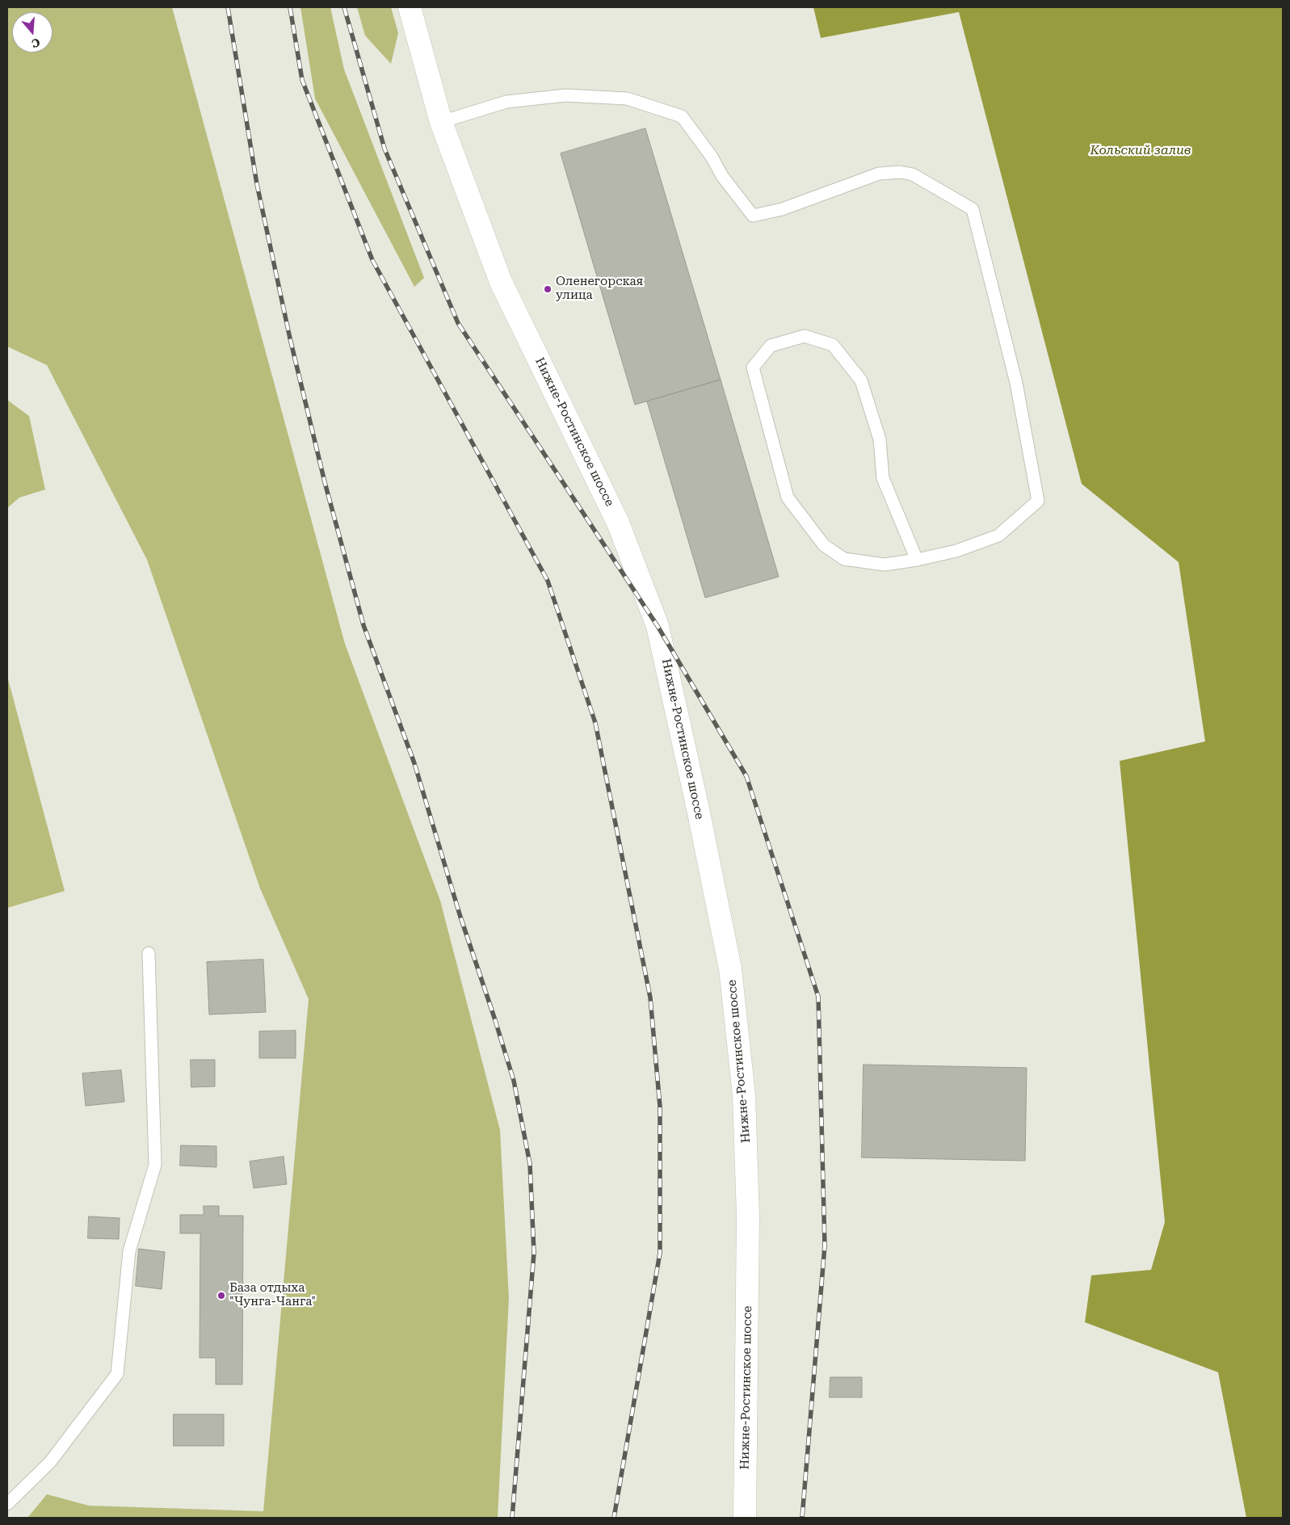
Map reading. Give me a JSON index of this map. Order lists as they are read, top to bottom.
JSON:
{
  "streets": {
    "street": ["Нижне-Ростинское шоссе"]
  },
  "water": ["Кольский залив"],
  "places": ["Оленегорская улица", "База отдыха \"Чунга-Чанга\""],
  "north": "bottom"
}
